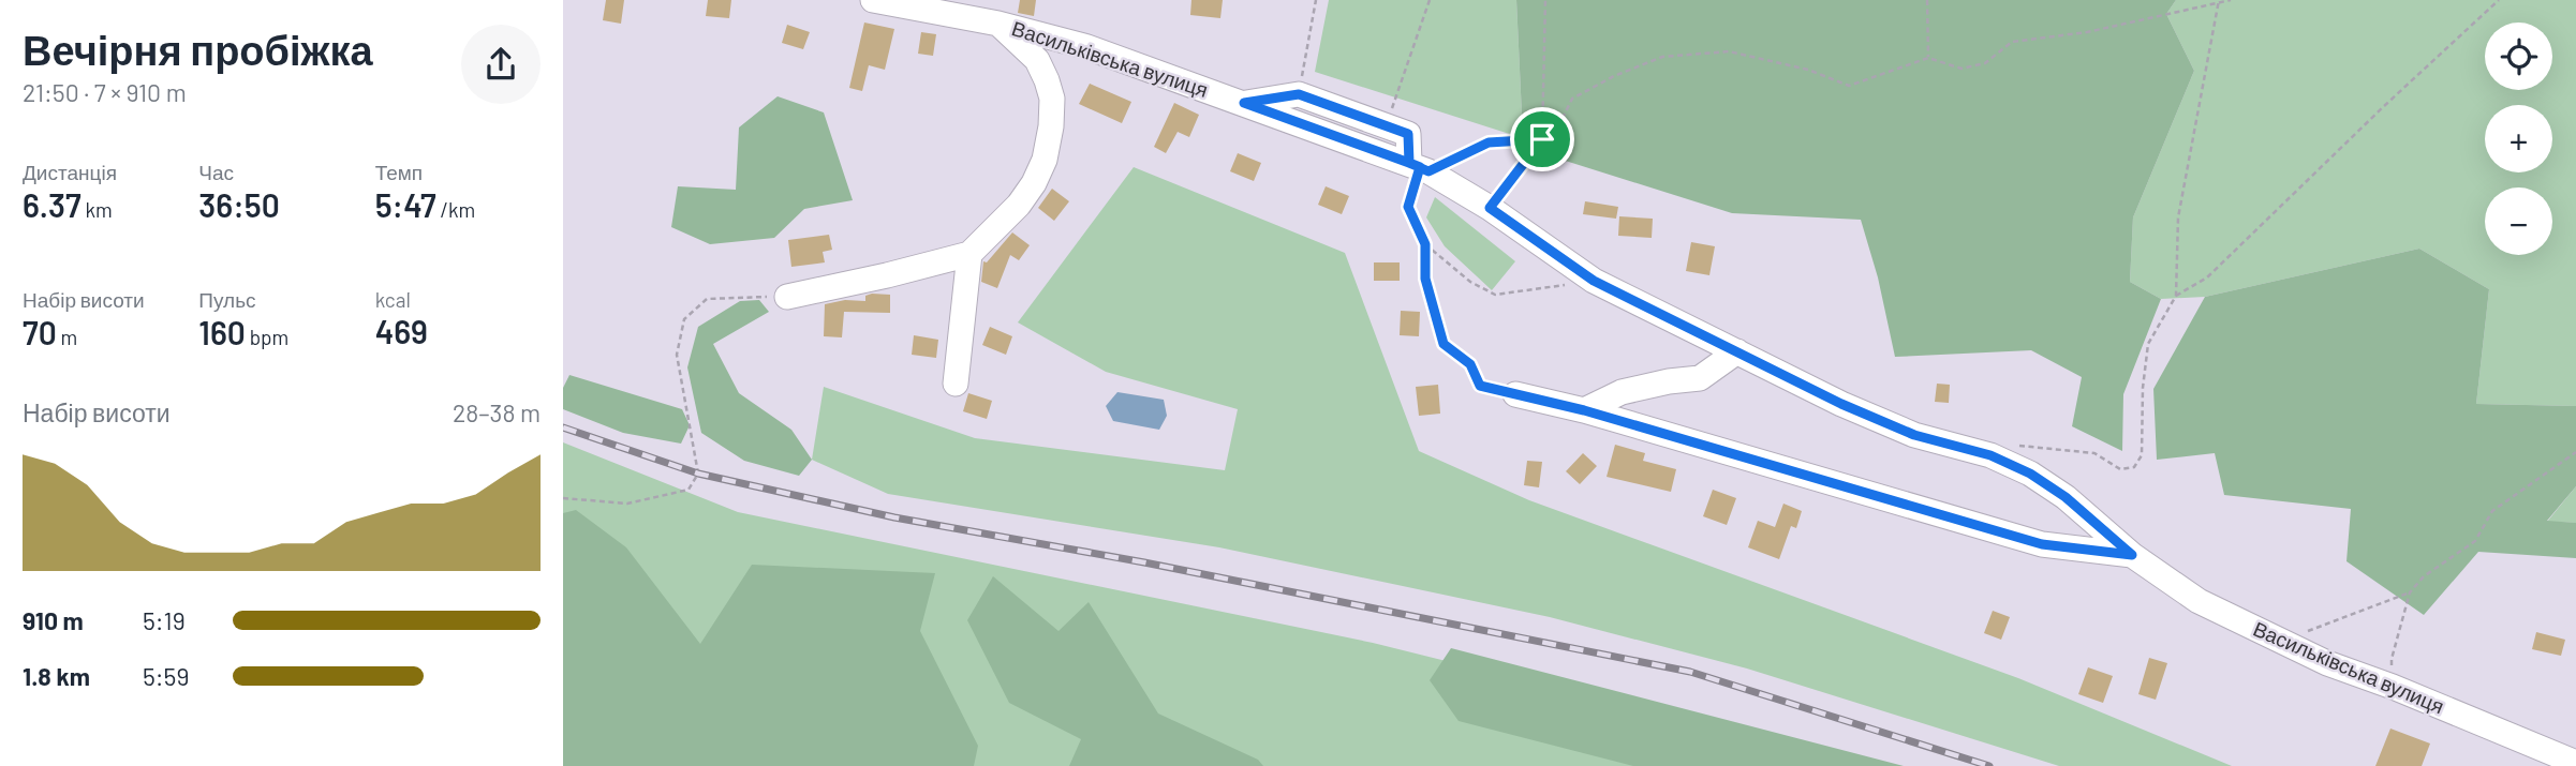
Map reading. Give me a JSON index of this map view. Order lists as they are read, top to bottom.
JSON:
{
  "streets": {
    "street": ["Васильківська вулиця"]
  },
  "page": {
    "heading": ["Вечірня пробіжка", "21:50 · 7 × 910 m"],
    "map_buttons": ["+", "−"],
    "stats": [
      ["Дистанція", "6.37 km"],
      ["Час", "36:50"],
      ["Темп", "5:47 /km"],
      ["Набір висоти", "70 m"],
      ["Пульс", "160 bpm"],
      ["kcal", "469"]
    ],
    "chart": ["Набір висоти", "28–38 m"],
    "list": [
      {
        "name": "910 m",
        "note": "5:19"
      },
      {
        "name": "1.8 km",
        "note": "5:59"
      }
    ]
  }
}
